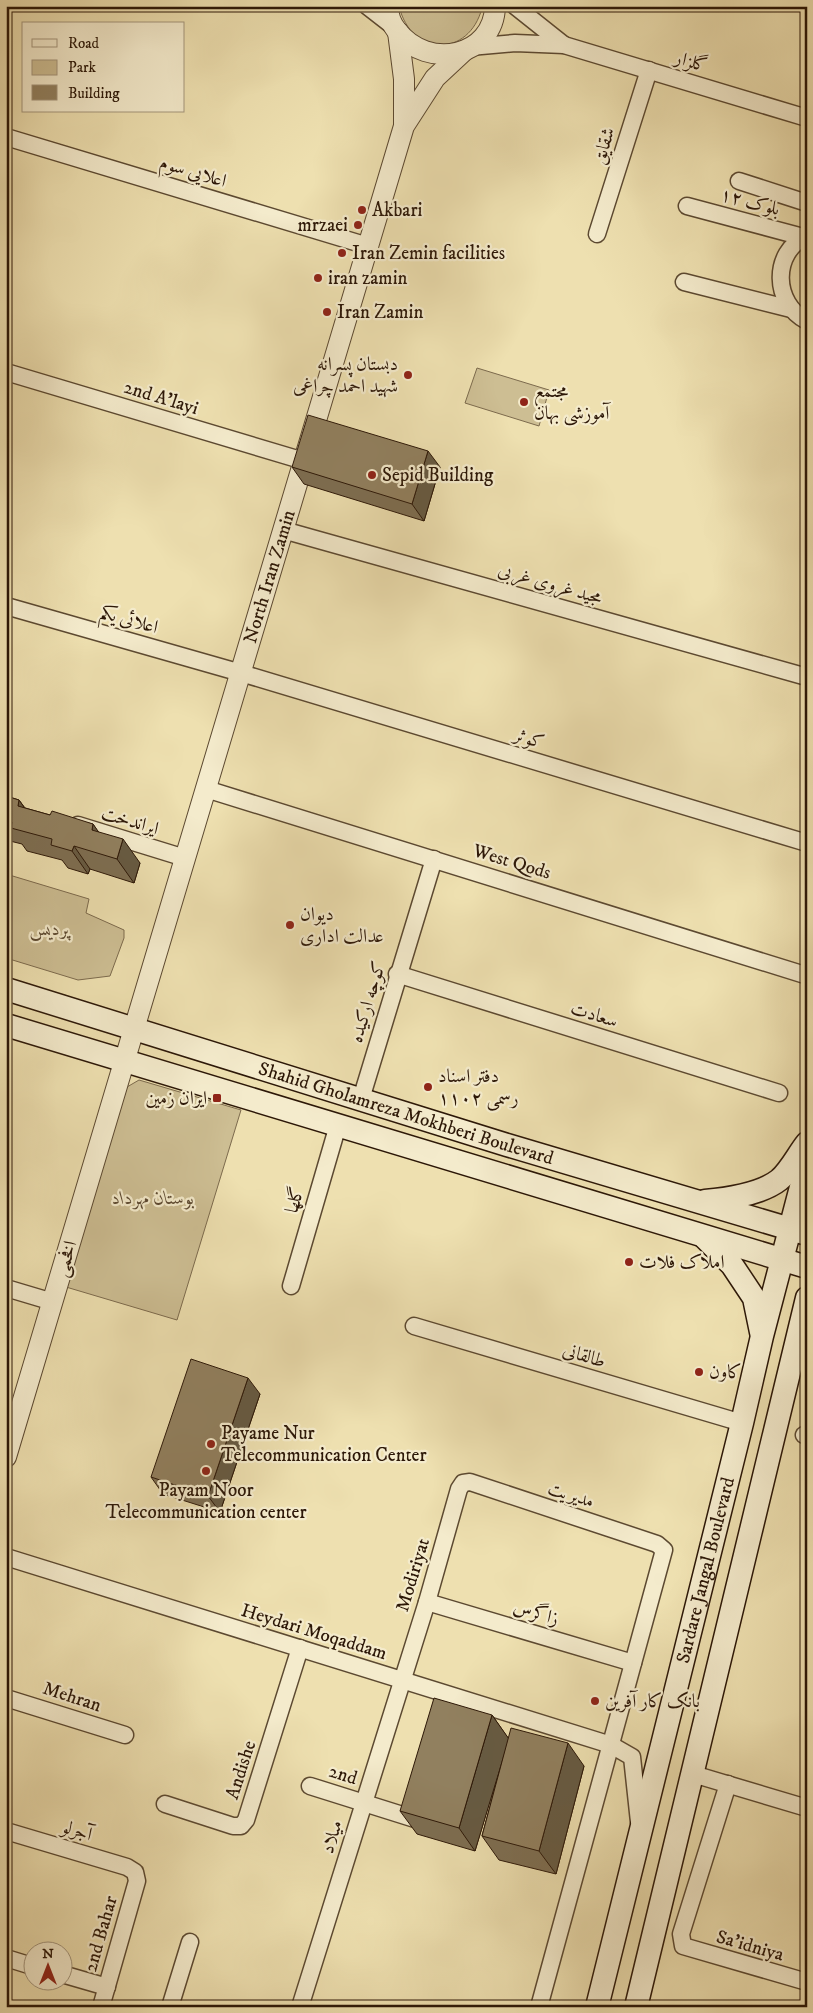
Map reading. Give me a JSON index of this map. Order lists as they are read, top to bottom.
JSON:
{
  "streets": {
    "main road": ["Shahid Gholamreza Mokhberi Boulevard", "Sardare Jangal Boulevard"],
    "street": [
      "گلزار",
      "شقایق",
      "اعلایی سوم",
      "بلوک ۱۲",
      "2nd A'layi",
      "North Iran Zamin",
      "مجید غروی غربی",
      "اعلائی یکم",
      "کوثر",
      "ایراندخت",
      "West Qods",
      "کوچه ارکیده",
      "سعادت",
      "گلها",
      "افخمی",
      "طالقانی",
      "مدیریت",
      "Modiriyat",
      "زاگرس",
      "Heydari Moqaddam",
      "Mehran",
      "Andishe",
      "2nd",
      "آجرلو",
      "میلاد",
      "2nd Bahar",
      "Sa'idniya"
    ]
  },
  "crossings": [
    ["گلزار", "شقایق"],
    ["اعلایی سوم", "North Iran Zamin"],
    ["2nd A'layi", "North Iran Zamin"],
    ["North Iran Zamin", "مجید غروی غربی"],
    ["North Iran Zamin", "اعلائی یکم"],
    ["North Iran Zamin", "کوثر"],
    ["North Iran Zamin", "ایراندخت"],
    ["North Iran Zamin", "West Qods"],
    ["North Iran Zamin", "Shahid Gholamreza Mokhberi Boulevard"],
    ["North Iran Zamin", "افخمی"],
    ["اعلائی یکم", "کوثر"],
    ["West Qods", "کوچه ارکیده"],
    ["کوچه ارکیده", "سعادت"],
    ["کوچه ارکیده", "Shahid Gholamreza Mokhberi Boulevard"],
    ["Shahid Gholamreza Mokhberi Boulevard", "گلها"],
    ["Shahid Gholamreza Mokhberi Boulevard", "افخمی"],
    ["Shahid Gholamreza Mokhberi Boulevard", "Sardare Jangal Boulevard"],
    ["طالقانی", "Sardare Jangal Boulevard"],
    ["مدیریت", "Modiriyat"],
    ["مدیریت", "زاگرس"],
    ["Sardare Jangal Boulevard", "Heydari Moqaddam"],
    ["Modiriyat", "زاگرس"],
    ["Modiriyat", "Heydari Moqaddam"],
    ["Modiriyat", "میلاد"],
    ["Heydari Moqaddam", "Andishe"],
    ["Heydari Moqaddam", "میلاد"],
    ["2nd", "میلاد"],
    ["آجرلو", "2nd Bahar"]
  ],
  "parks": ["پردیس", "بوستان مهرداد"],
  "places": {
    "other": [
      "Akbari",
      "mrzaei",
      "Iran Zemin facilities",
      "iran zamin",
      "Iran Zamin",
      "دبستان پسرانه شهید احمد چراغی",
      "مجتمع آموزشی بهان",
      "Sepid Building",
      "دیوان عدالت اداری",
      "دفتر اسناد رسمی ۱۱۰۲",
      "املاک فلات",
      "کاون",
      "Payame Nur Telecommunication Center",
      "Payam Noor Telecommunication center",
      "بانک کار آفرین"
    ],
    "transit": ["ایران زمین"]
  },
  "legend": ["Road", "Park", "Building"],
  "north": "top"
}
